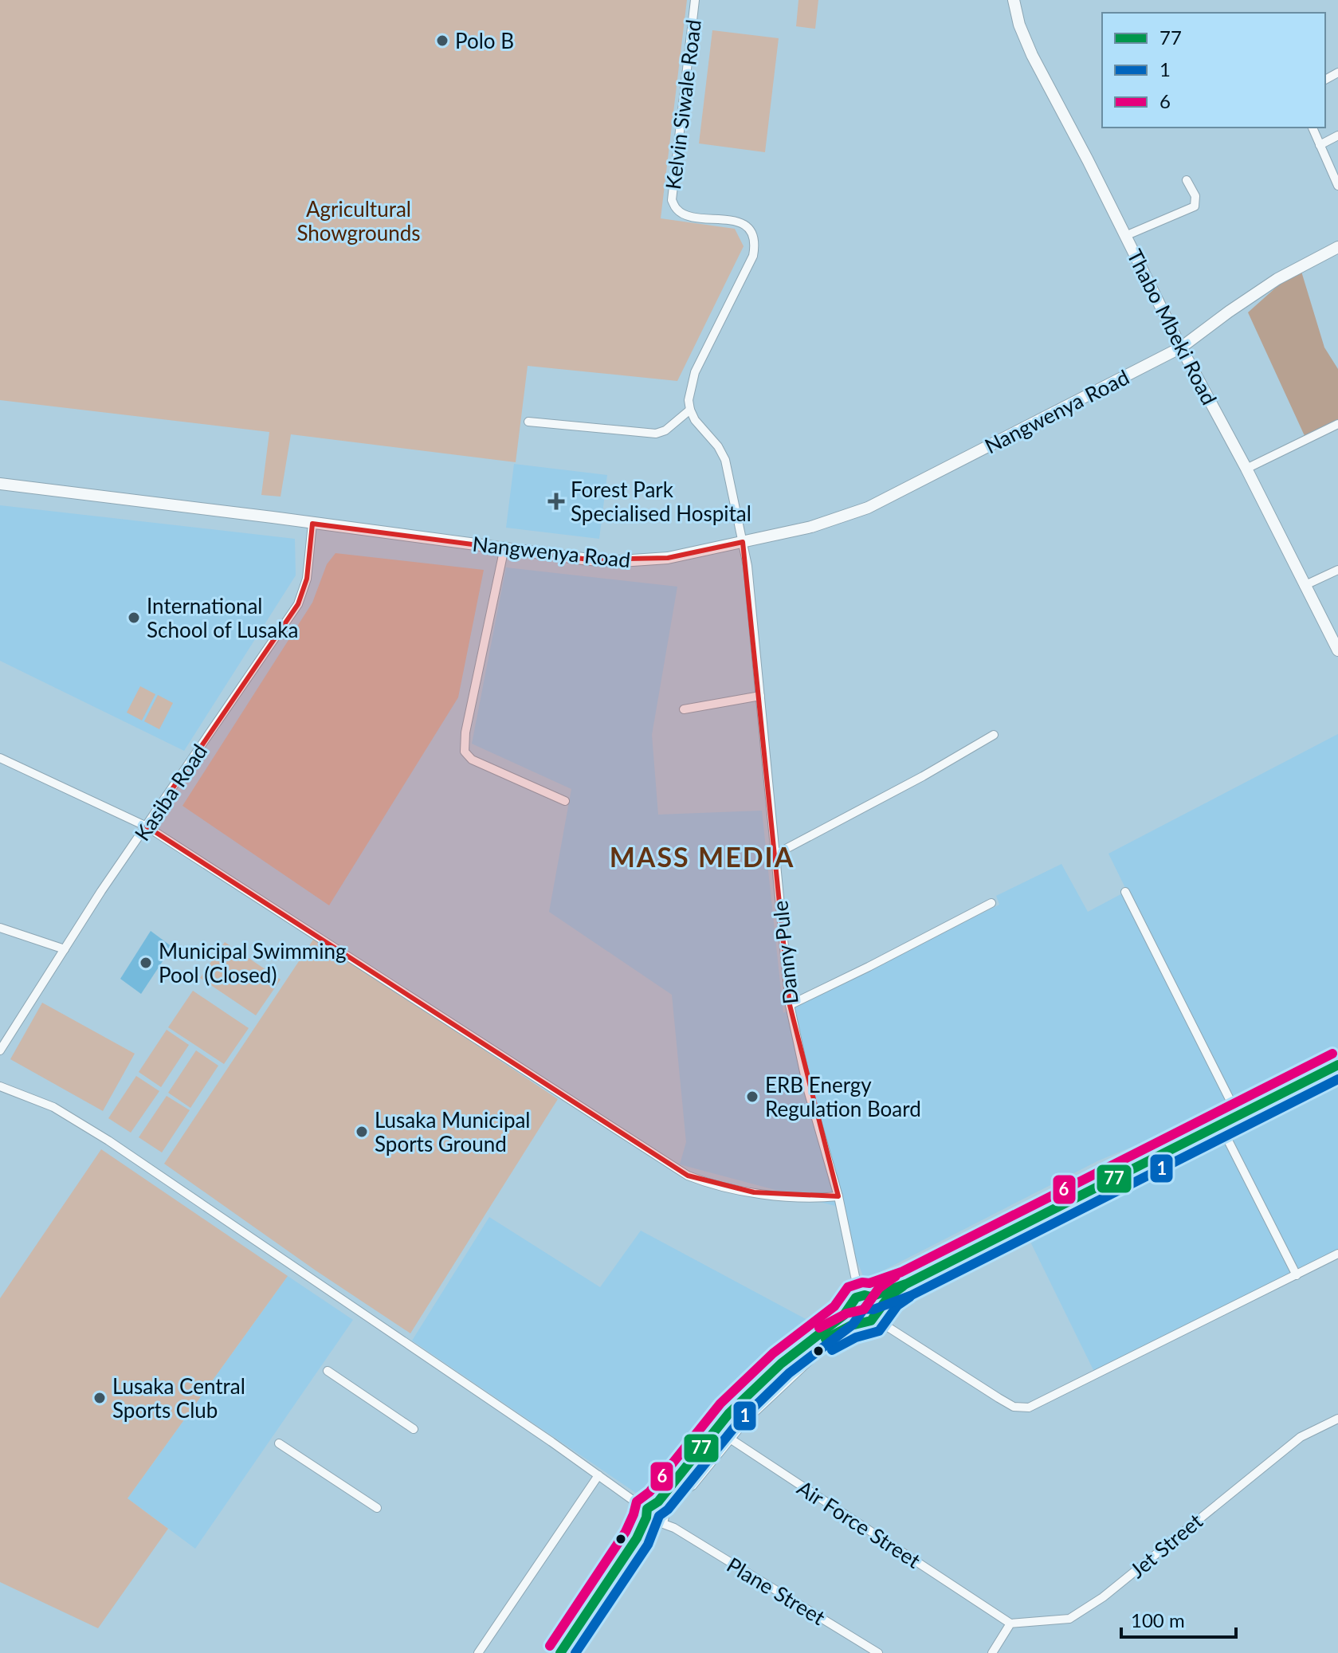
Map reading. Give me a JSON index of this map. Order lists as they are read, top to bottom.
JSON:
{
  "streets": {
    "main road": ["Thabo Mbeki Road", "Nangwenya Road"],
    "street": [
      "Kelvin Siwale Road",
      "Kasiba Road",
      "Danny Pule",
      "Air Force Street",
      "Jet Street",
      "Plane Street"
    ]
  },
  "crossings": [
    ["Thabo Mbeki Road", "Nangwenya Road"],
    ["Nangwenya Road", "Kasiba Road"],
    ["Nangwenya Road", "Danny Pule"],
    ["Air Force Street", "Jet Street"]
  ],
  "districts": ["MASS MEDIA"],
  "parks": ["Agricultural Showgrounds"],
  "places": {
    "other": [
      "Polo B",
      "International School of Lusaka",
      "Municipal Swimming Pool (Closed)",
      "ERB Energy Regulation Board",
      "Lusaka Municipal Sports Ground",
      "Lusaka Central Sports Club"
    ],
    "health": ["Forest Park Specialised Hospital"]
  },
  "lines": ["transit line 6", "transit line 77", "transit line 1"],
  "legend": ["77", "1", "6"],
  "scale_bar": "100 m"
}
